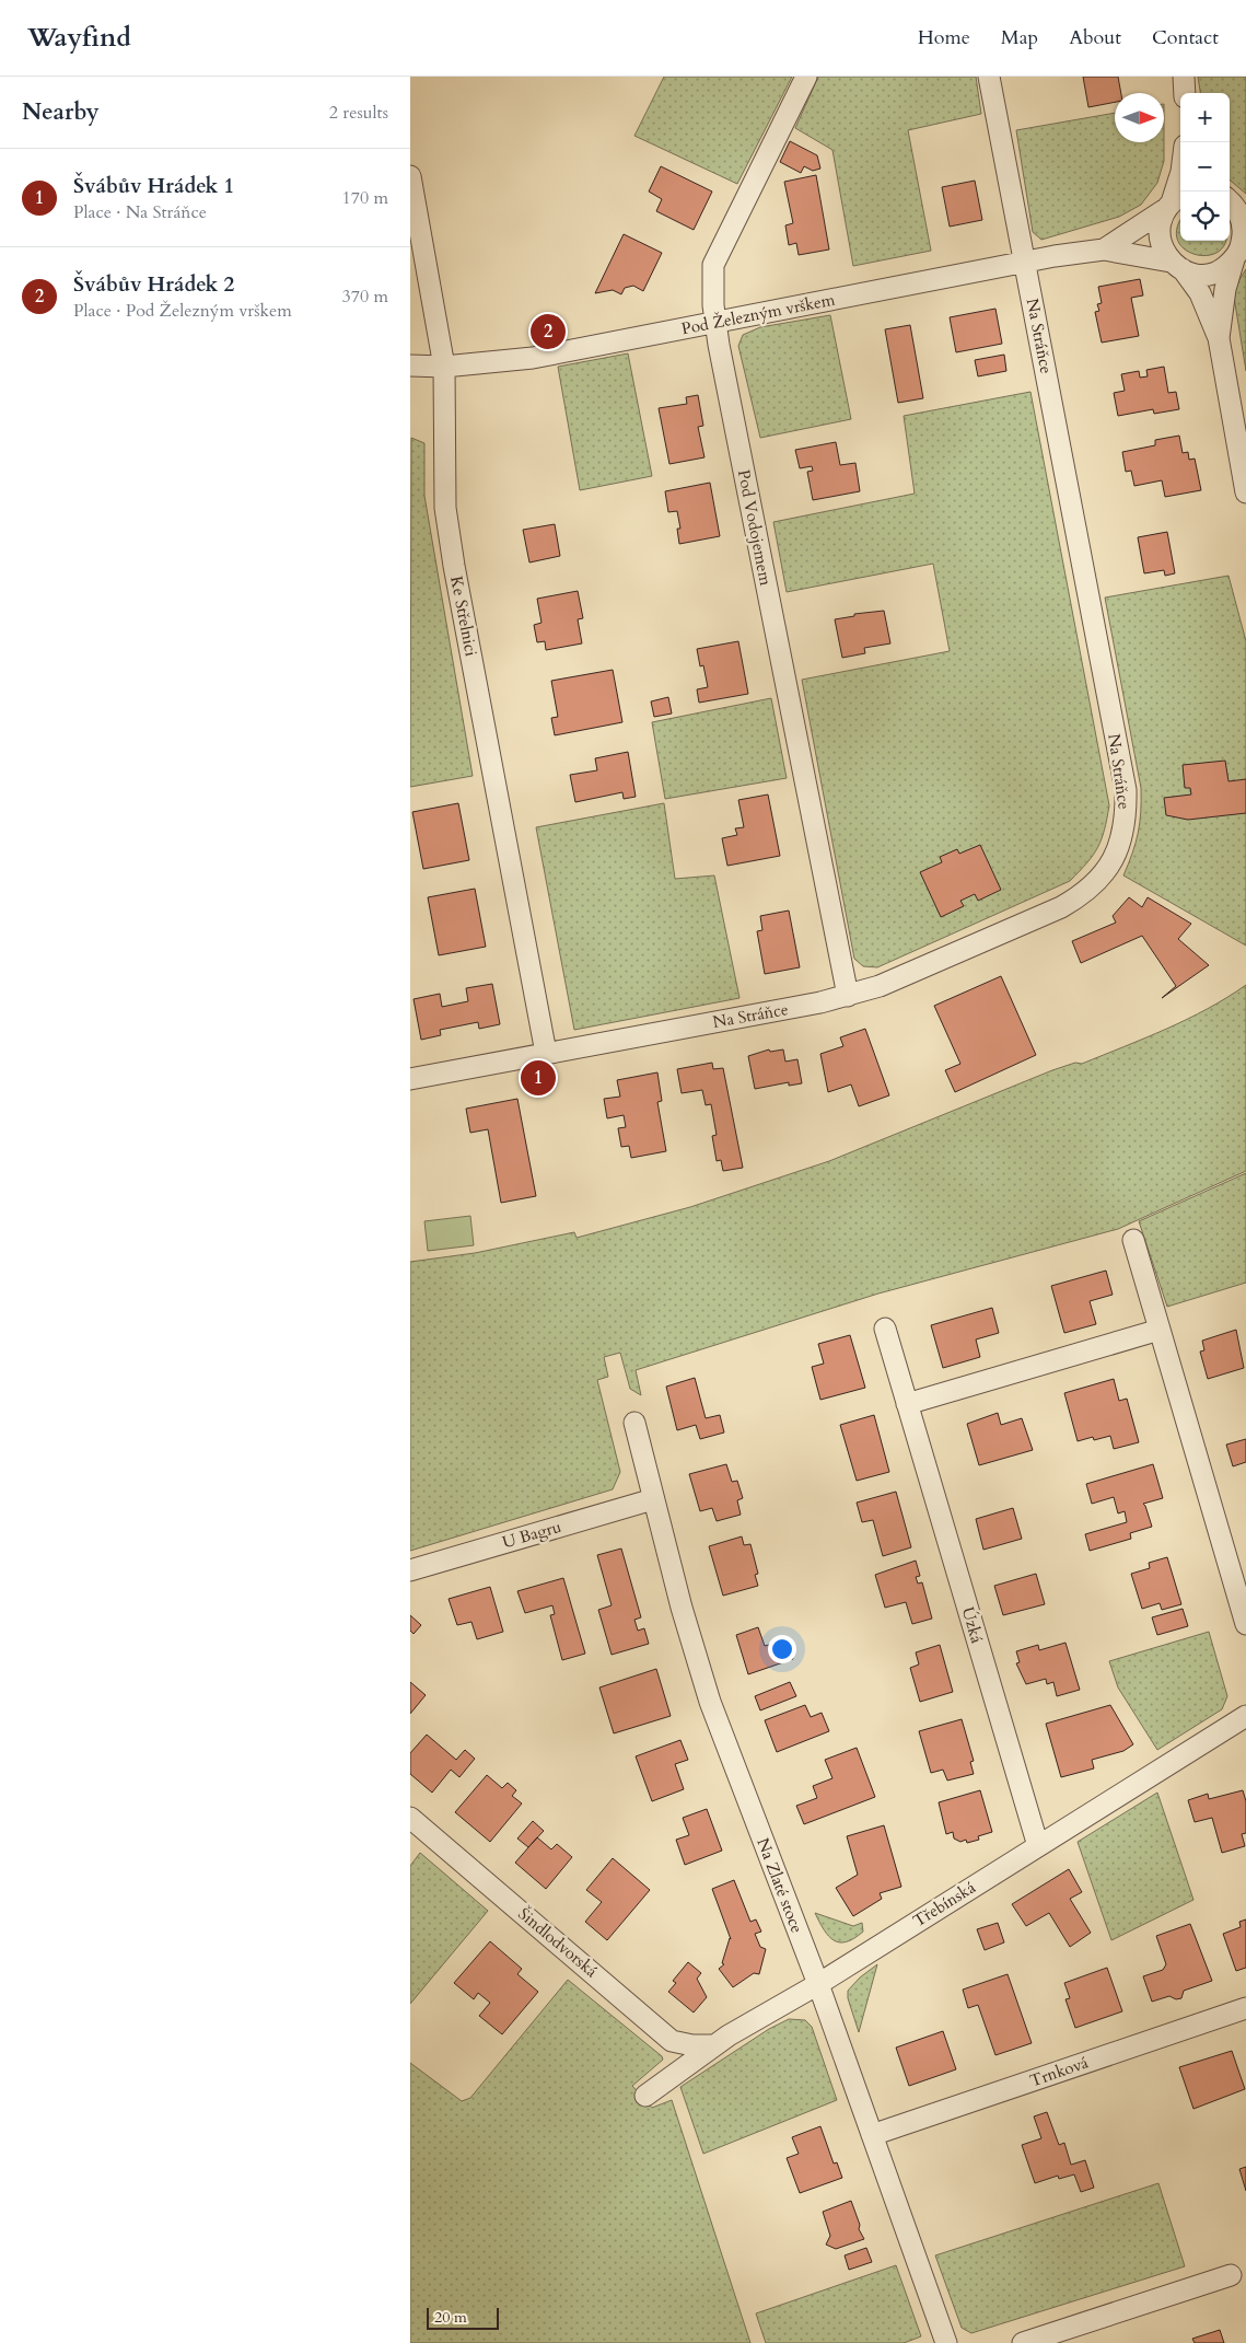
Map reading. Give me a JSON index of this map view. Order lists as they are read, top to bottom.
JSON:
{
  "streets": {
    "street": [
      "Pod Železným vrškem",
      "Na Stráňce",
      "Pod Vodojemem",
      "Ke Střelnici",
      "U Bagru",
      "Úzká",
      "Na Zlaté stoce",
      "Třebínská",
      "Šindlodvorská",
      "Trnková"
    ]
  },
  "crossings": [
    ["Pod Železným vrškem", "Na Stráňce"],
    ["Pod Železným vrškem", "Pod Vodojemem"],
    ["Pod Železným vrškem", "Ke Střelnici"],
    ["Na Stráňce", "Pod Vodojemem"],
    ["Na Stráňce", "Ke Střelnici"],
    ["U Bagru", "Na Zlaté stoce"],
    ["Úzká", "Třebínská"],
    ["Na Zlaté stoce", "Třebínská"],
    ["Na Zlaté stoce", "Trnková"],
    ["Třebínská", "Šindlodvorská"]
  ],
  "scale_bar": "20 m",
  "north": "right",
  "page": {
    "header": "Wayfind",
    "nav": [
      "Home",
      "Map",
      "About",
      "Contact"
    ],
    "heading": ["Nearby", "2 results"],
    "map_buttons": ["+", "−"],
    "list": [
      {
        "mark": "1",
        "name": "Švábův Hrádek 1",
        "note": "Place · Na Stráňce",
        "value": "170 m"
      },
      {
        "mark": "2",
        "name": "Švábův Hrádek 2",
        "note": "Place · Pod Železným vrškem",
        "value": "370 m"
      }
    ],
    "pins": ["2", "1"],
    "scale": "20 m"
  }
}
